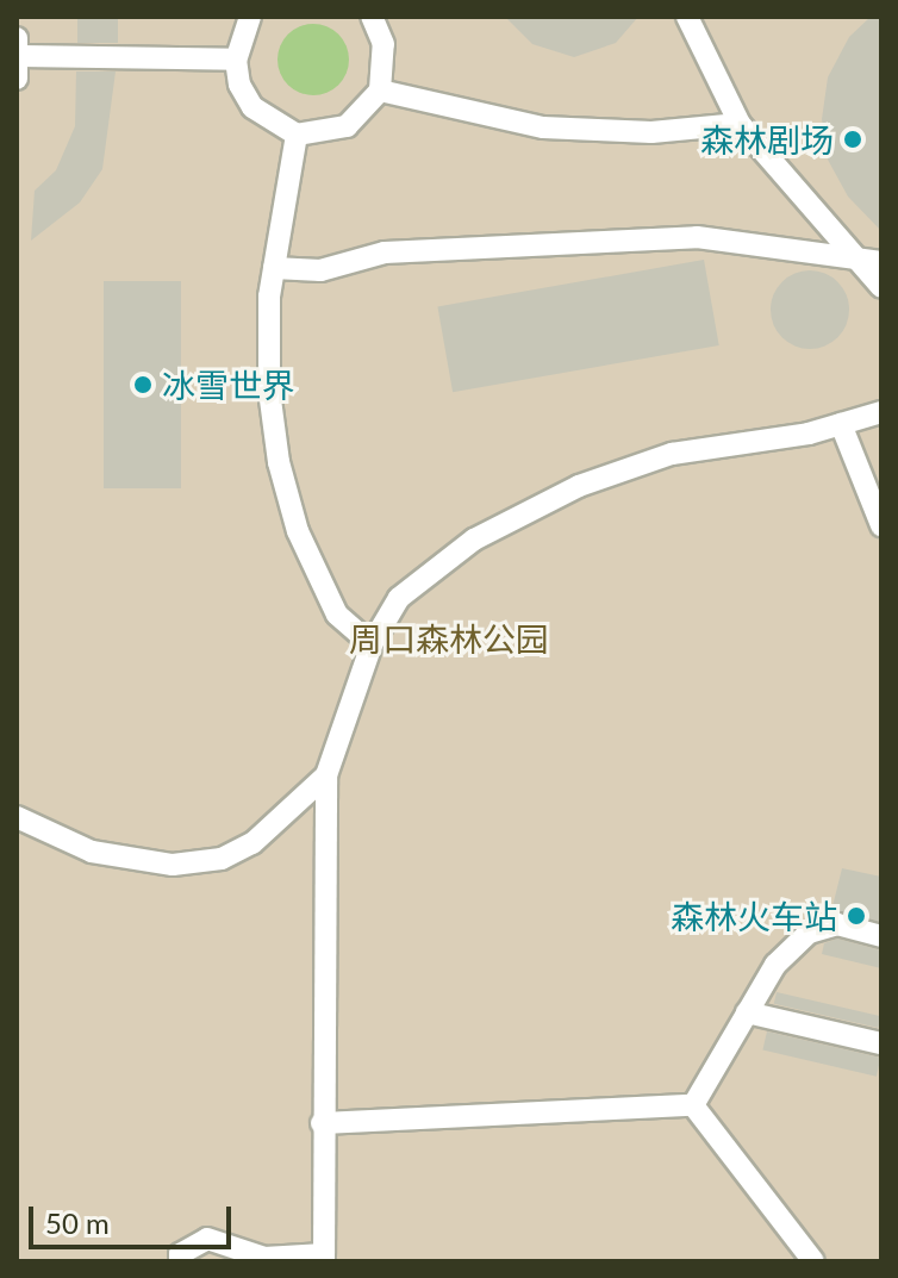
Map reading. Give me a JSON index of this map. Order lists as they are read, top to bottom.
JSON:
{
  "parks": ["周口森林公园"],
  "places": ["森林剧场", "冰雪世界", "森林火车站"],
  "scale_bar": "50 m"
}
